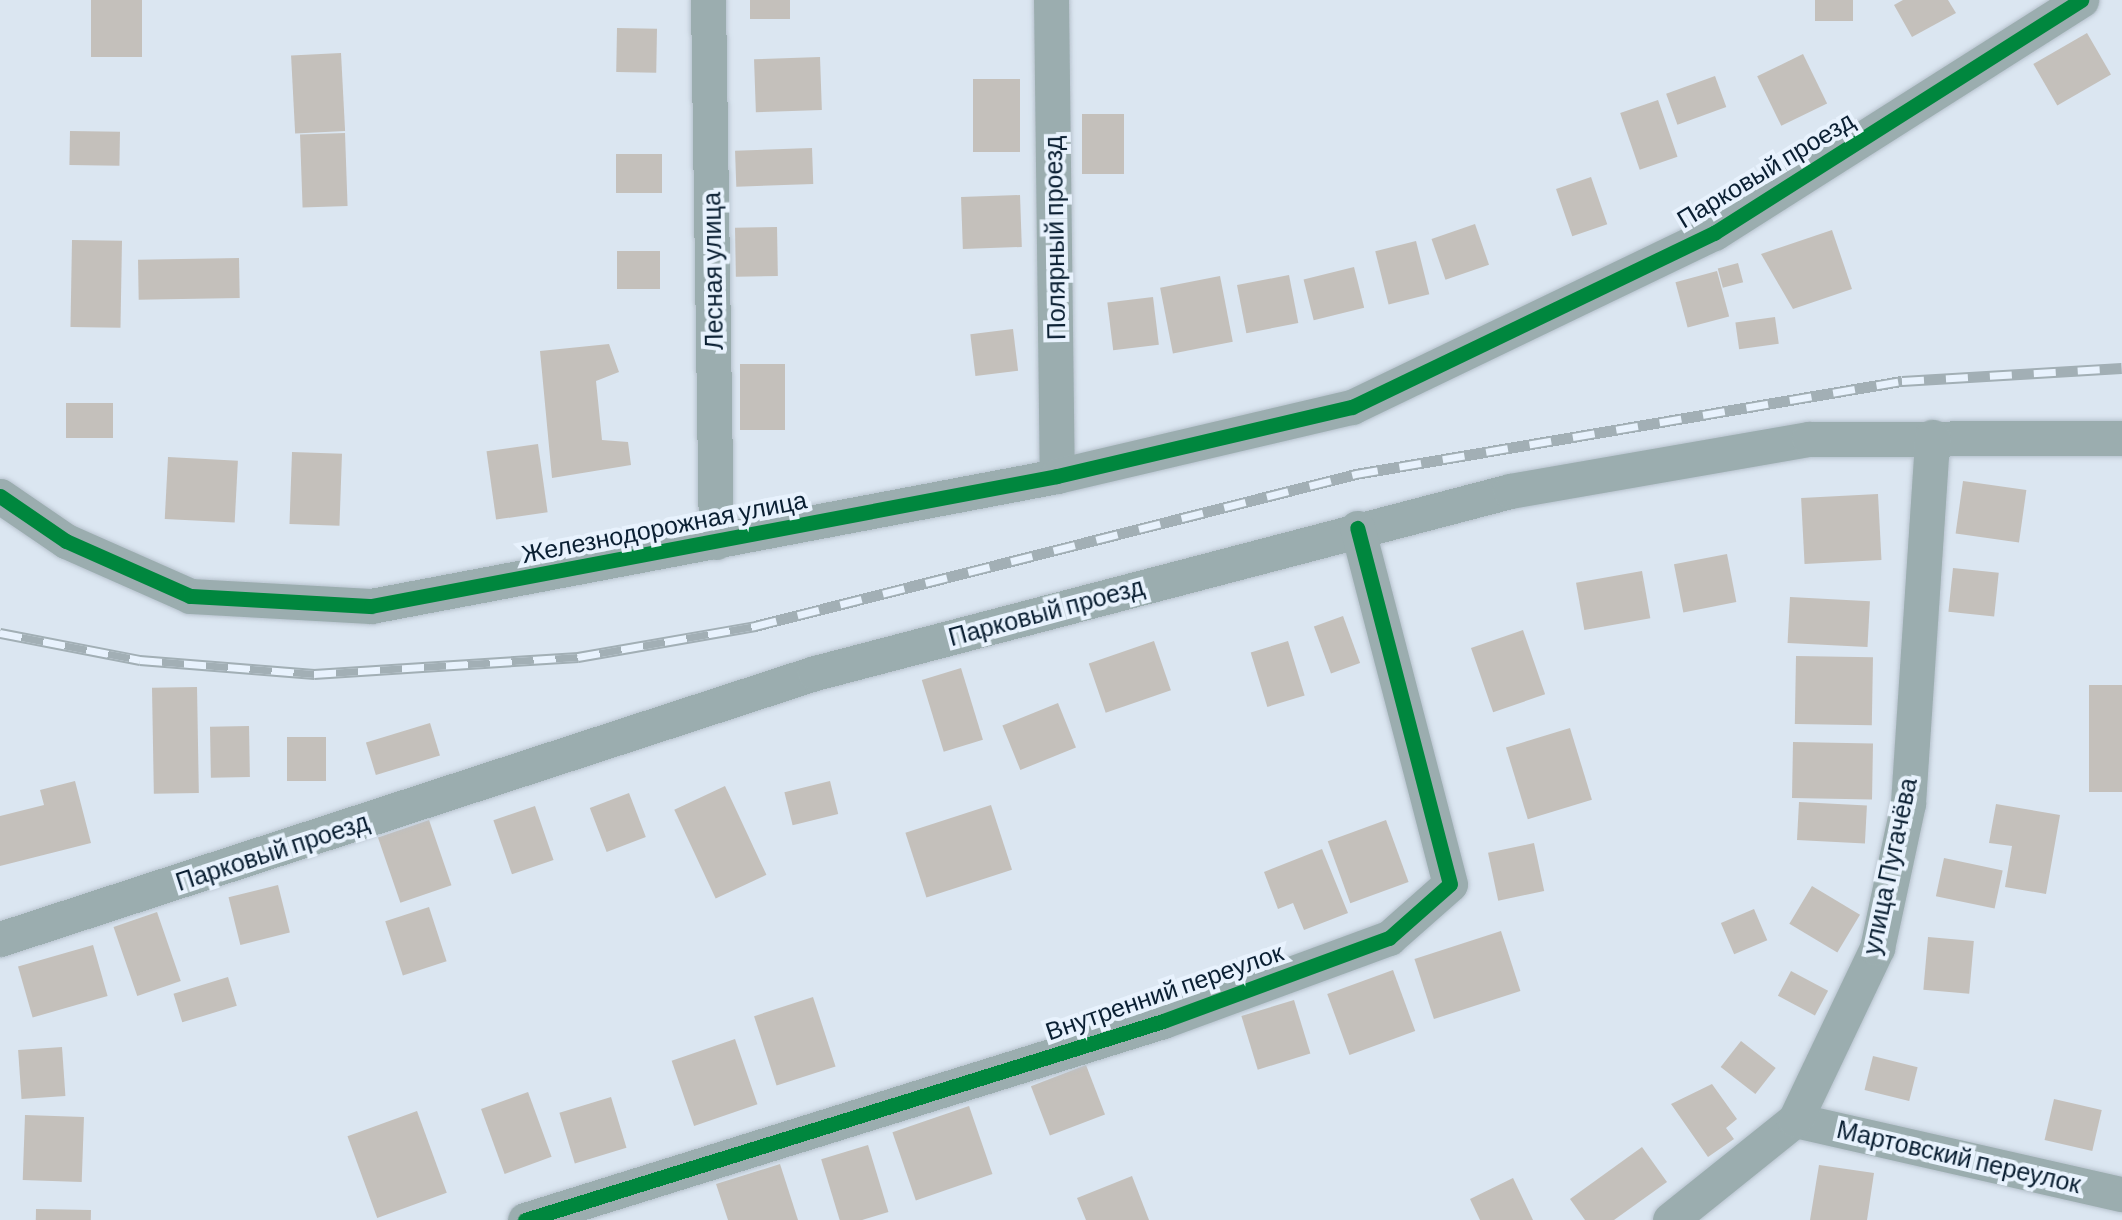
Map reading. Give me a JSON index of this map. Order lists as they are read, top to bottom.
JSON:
{
  "streets": {
    "street": [
      "Парковый проезд",
      "Полярный проезд",
      "Лесная улица",
      "Железнодорожная улица",
      "улица Пугачёва",
      "Внутренний переулок",
      "Мартовский переулок"
    ]
  },
  "crossings": [
    ["Парковый проезд", "Железнодорожная улица"],
    ["Парковый проезд", "улица Пугачёва"],
    ["Парковый проезд", "Внутренний переулок"],
    ["Полярный проезд", "Железнодорожная улица"],
    ["Лесная улица", "Железнодорожная улица"],
    ["улица Пугачёва", "Мартовский переулок"]
  ]
}
